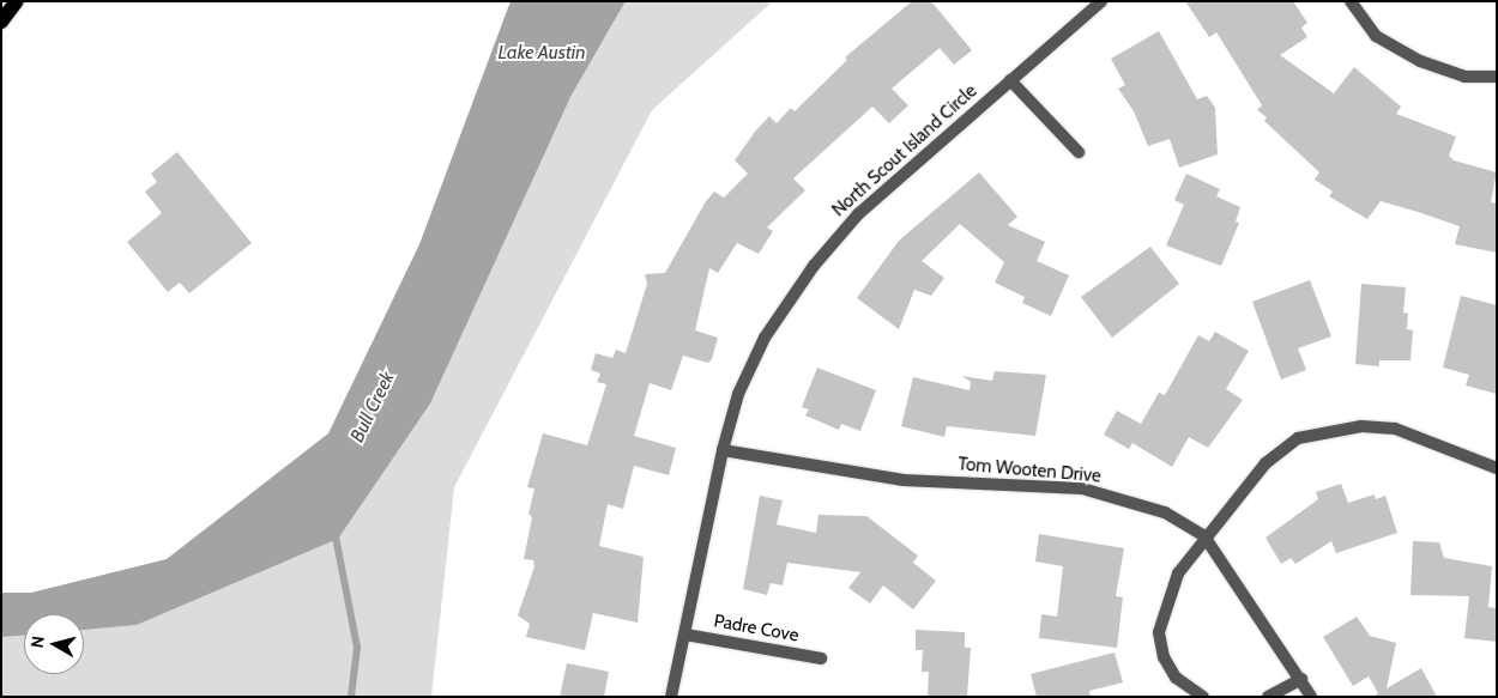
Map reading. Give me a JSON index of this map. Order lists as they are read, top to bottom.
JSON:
{
  "streets": {
    "street": ["North Scout Island Circle", "Tom Wooten Drive", "Padre Cove"]
  },
  "crossings": [
    ["North Scout Island Circle", "Tom Wooten Drive"],
    ["North Scout Island Circle", "Padre Cove"]
  ],
  "water": ["Lake Austin", "Bull Creek"],
  "north": "left"
}
